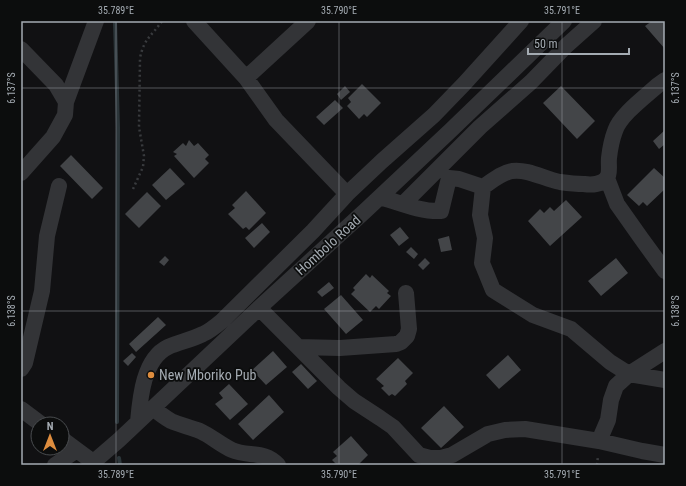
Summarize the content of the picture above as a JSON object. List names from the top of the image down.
{
  "streets": {
    "street": ["Hombolo Road"]
  },
  "places": ["New Mboriko Pub"],
  "scale_bar": "50 m",
  "north": "top",
  "coordinates": [
    "35.789°E",
    "35.790°E",
    "35.791°E",
    "6.137°S",
    "6.138°S"
  ]
}
